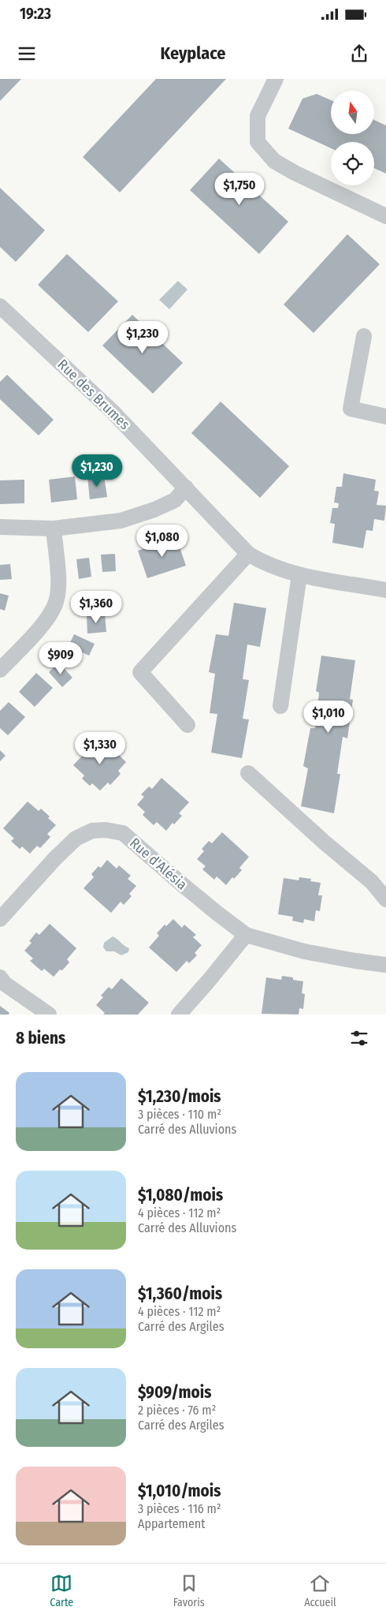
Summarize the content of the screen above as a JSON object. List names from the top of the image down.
{
  "streets": {
    "street": ["Rue des Brumes", "Rue d'Alésia"]
  },
  "north": "top",
  "page": {
    "status": "19:23",
    "header": "Keyplace",
    "price": [
      "$1,750",
      "$1,230",
      "$1,230",
      "$1,080",
      "$1,360",
      "$909",
      "$1,010",
      "$1,330"
    ],
    "heading": "8 biens",
    "list": [
      {
        "name": "$1,230/mois",
        "note": "3 pièces · 110 m² · Carré des Alluvions"
      },
      {
        "name": "$1,080/mois",
        "note": "4 pièces · 112 m² · Carré des Alluvions"
      },
      {
        "name": "$1,360/mois",
        "note": "4 pièces · 112 m² · Carré des Argiles"
      },
      {
        "name": "$909/mois",
        "note": "2 pièces · 76 m² · Carré des Argiles"
      },
      {
        "name": "$1,010/mois",
        "note": "3 pièces · 116 m² · Appartement"
      }
    ],
    "tabs": ["Carte", "Favoris", "Accueil"]
  }
}
